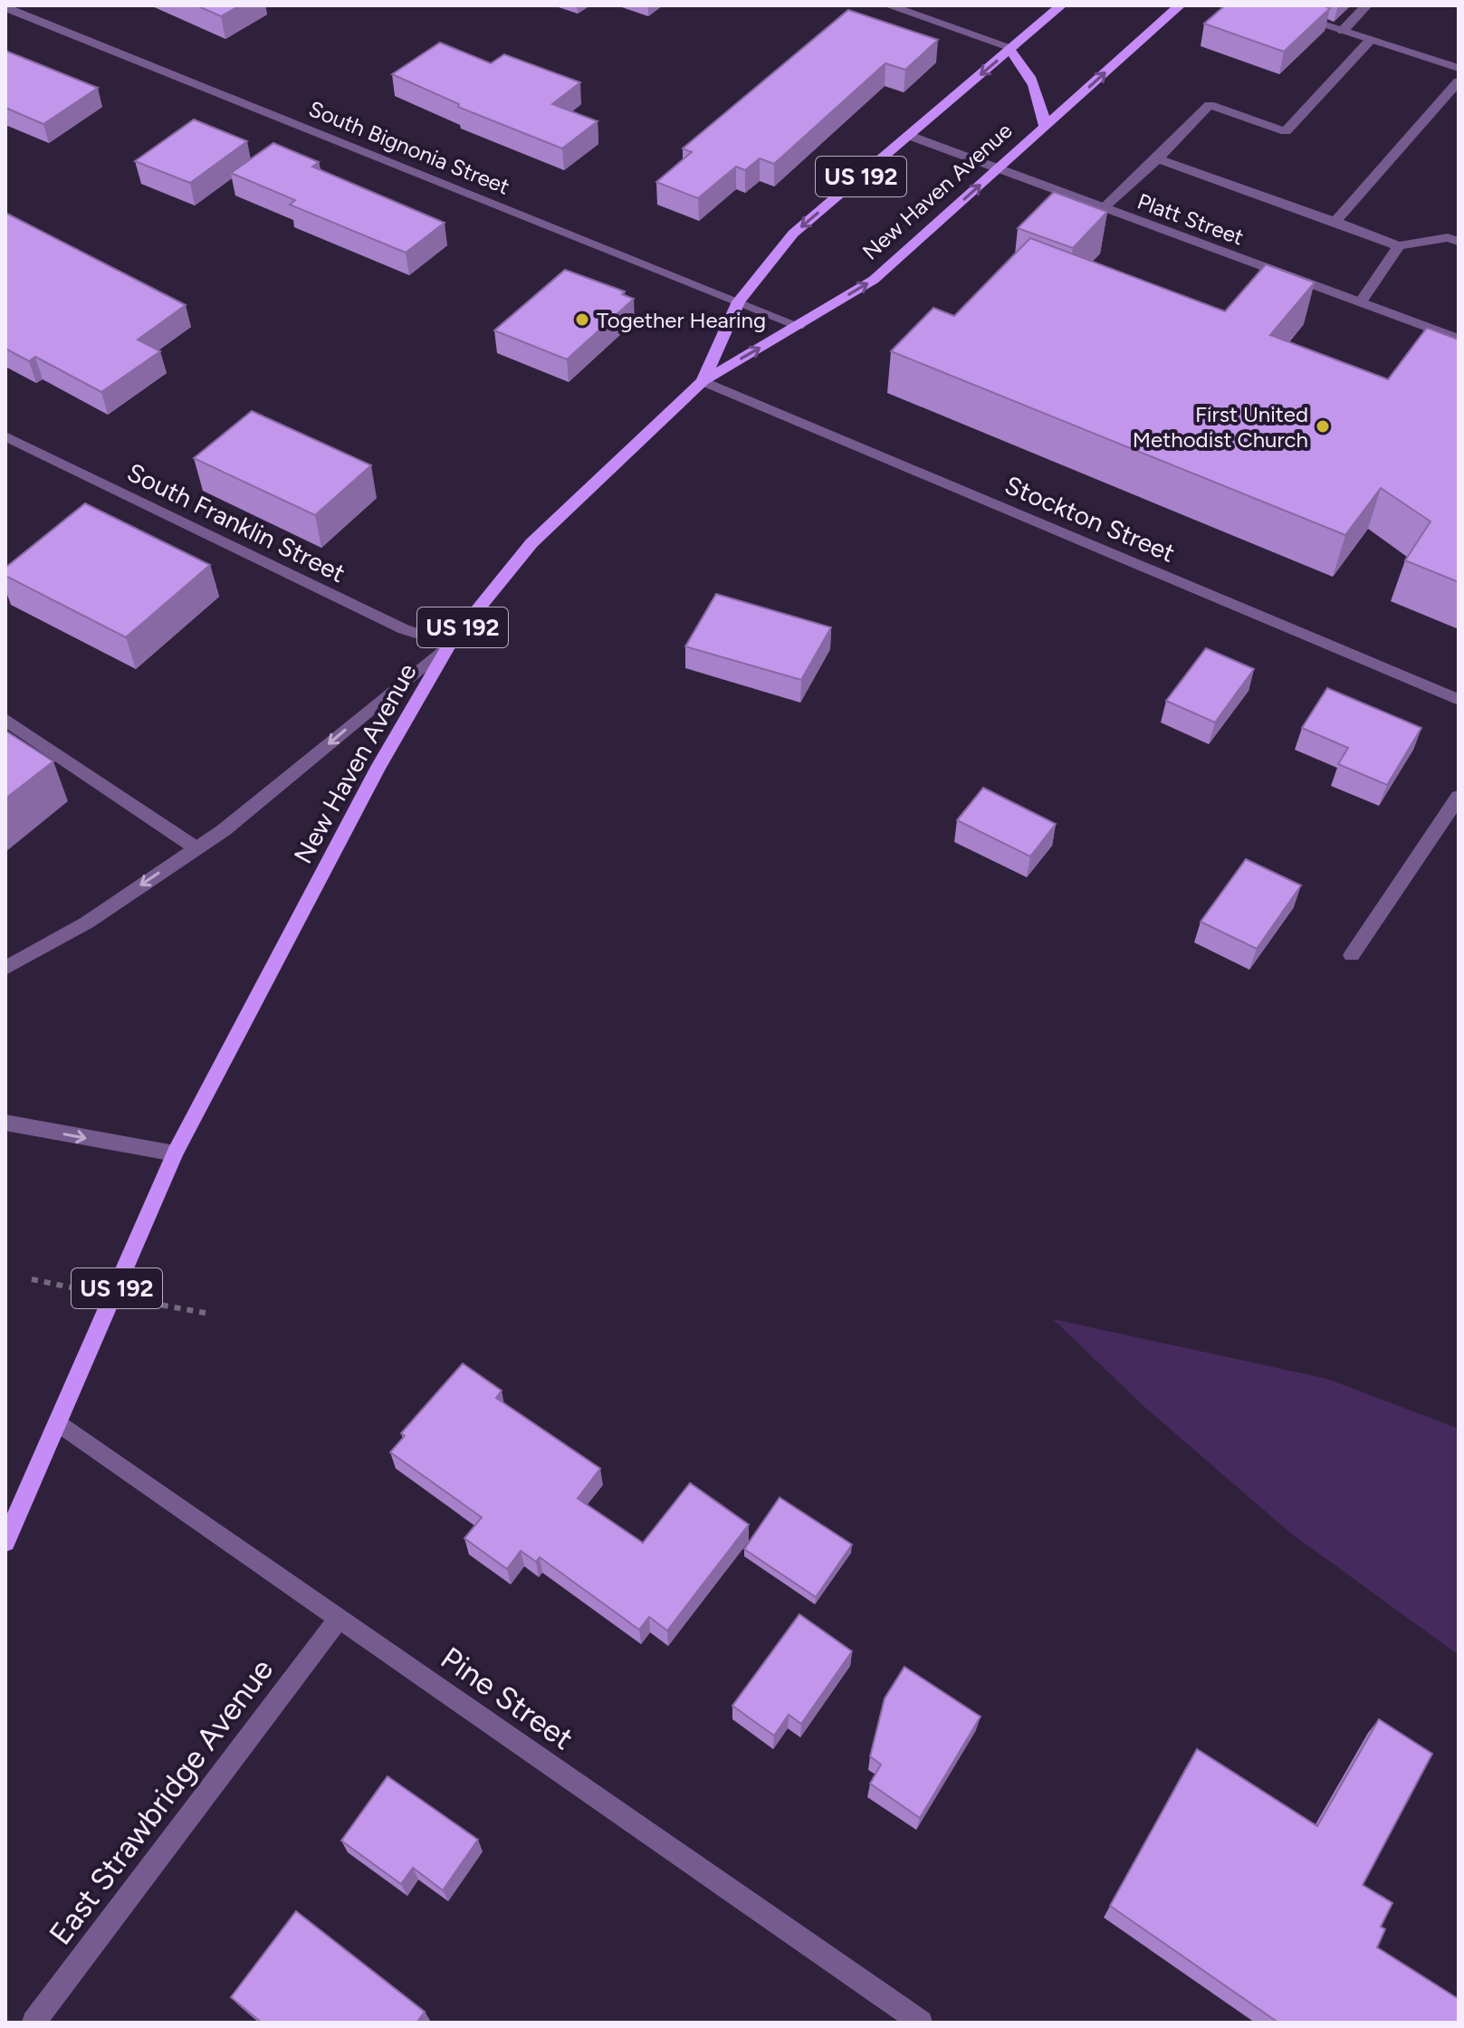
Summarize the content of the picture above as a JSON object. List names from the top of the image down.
{
  "streets": {
    "main road": ["US 192", "New Haven Avenue"],
    "street": [
      "South Bignonia Street",
      "Platt Street",
      "Stockton Street",
      "South Franklin Street",
      "Pine Street",
      "East Strawbridge Avenue"
    ]
  },
  "crossings": [
    ["South Bignonia Street", "New Haven Avenue"],
    ["US 192", "New Haven Avenue"],
    ["US 192", "Pine Street"],
    ["New Haven Avenue", "Platt Street"],
    ["New Haven Avenue", "Stockton Street"],
    ["New Haven Avenue", "South Franklin Street"],
    ["Pine Street", "East Strawbridge Avenue"]
  ],
  "places": ["Together Hearing", "First United Methodist Church"]
}
